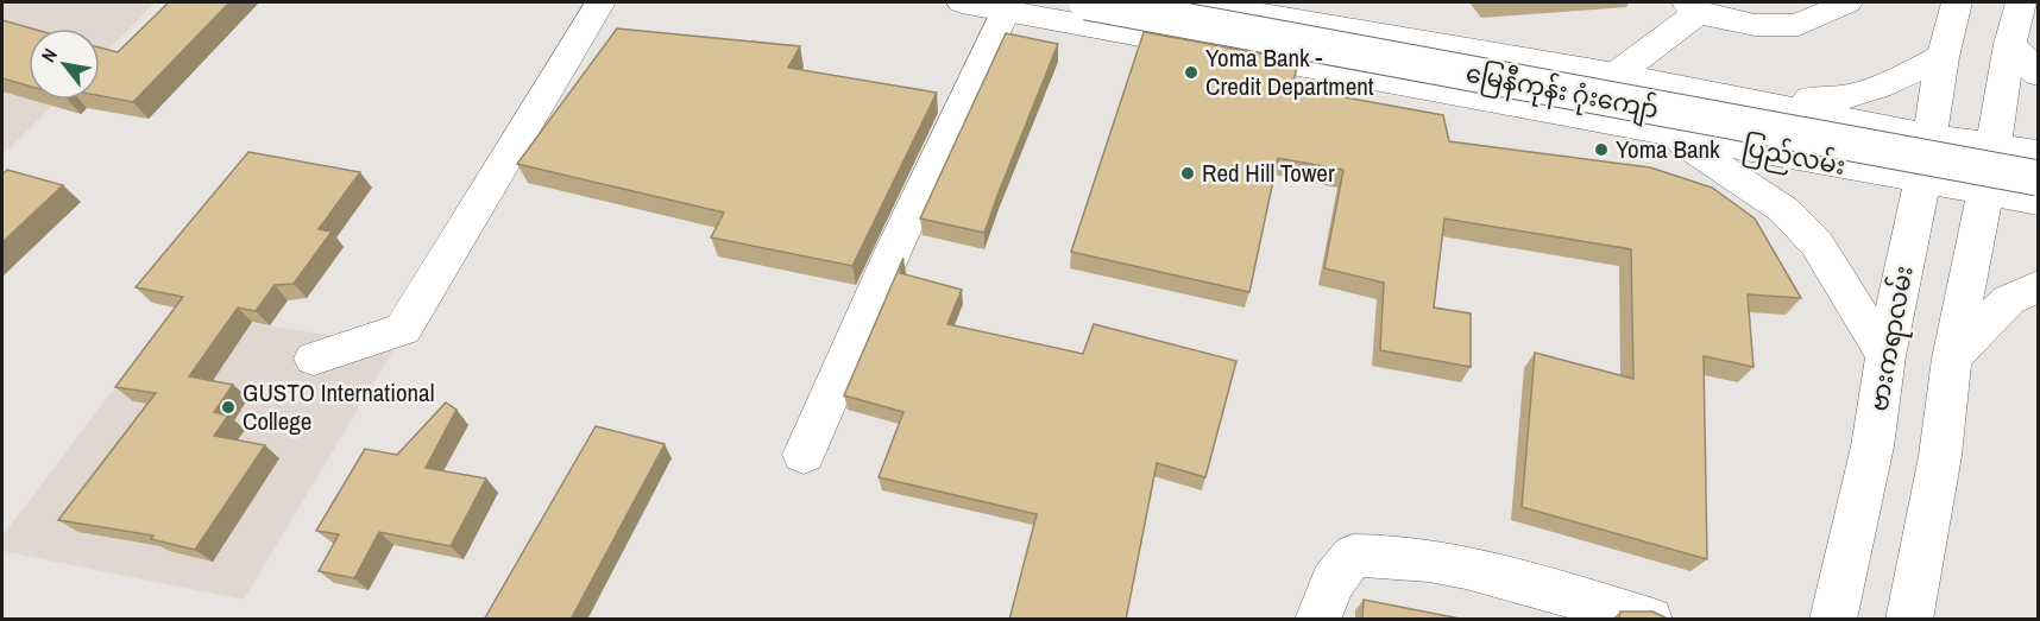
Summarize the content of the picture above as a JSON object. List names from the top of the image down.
{
  "streets": {
    "main road": ["မြေနီကုန်း ဂုံးကျော်", "ပြည်လမ်း", "ဗားကရာလမ်း"]
  },
  "crossings": [
    ["ပြည်လမ်း", "ဗားကရာလမ်း"]
  ],
  "places": [
    "Yoma Bank - Credit Department",
    "Yoma Bank",
    "Red Hill Tower",
    "GUSTO International College"
  ],
  "north": "top left"
}
